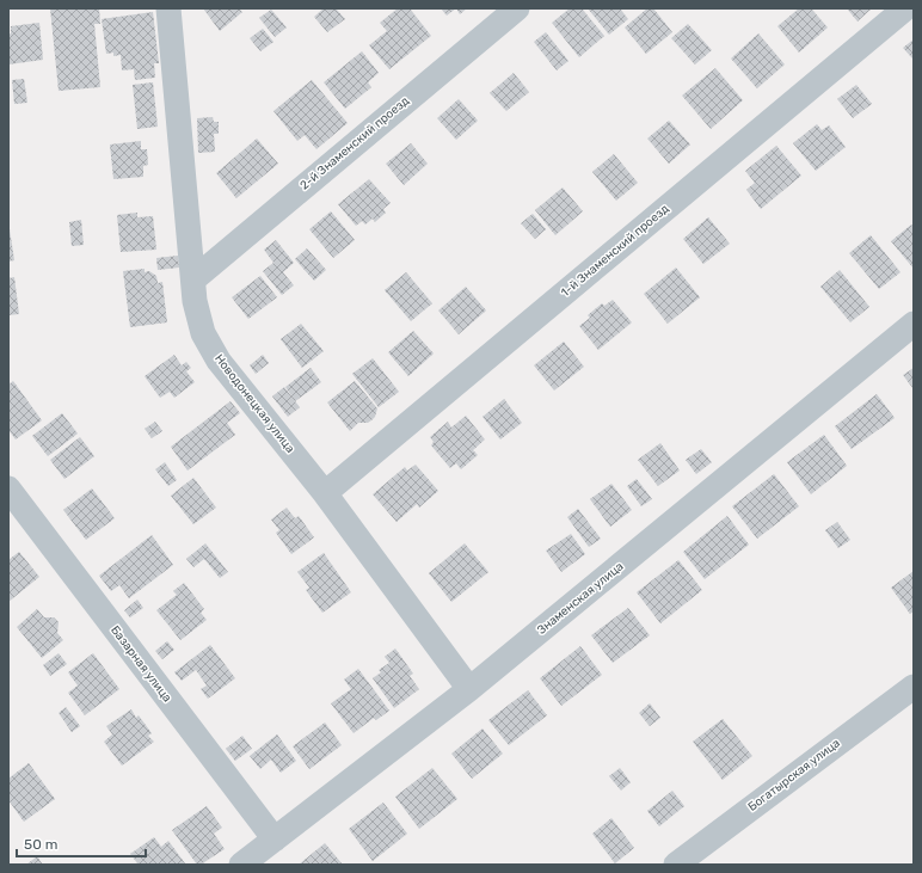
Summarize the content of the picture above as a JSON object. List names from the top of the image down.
{
  "streets": {
    "street": [
      "2-й Знаменский проезд",
      "1-й Знаменский проезд",
      "Новодонецкая улица",
      "Знаменская улица",
      "Базарная улица",
      "Богатырская улица"
    ]
  },
  "crossings": [
    ["2-й Знаменский проезд", "Новодонецкая улица"],
    ["1-й Знаменский проезд", "Новодонецкая улица"],
    ["Новодонецкая улица", "Знаменская улица"],
    ["Знаменская улица", "Базарная улица"]
  ],
  "scale_bar": "50 m"
}
